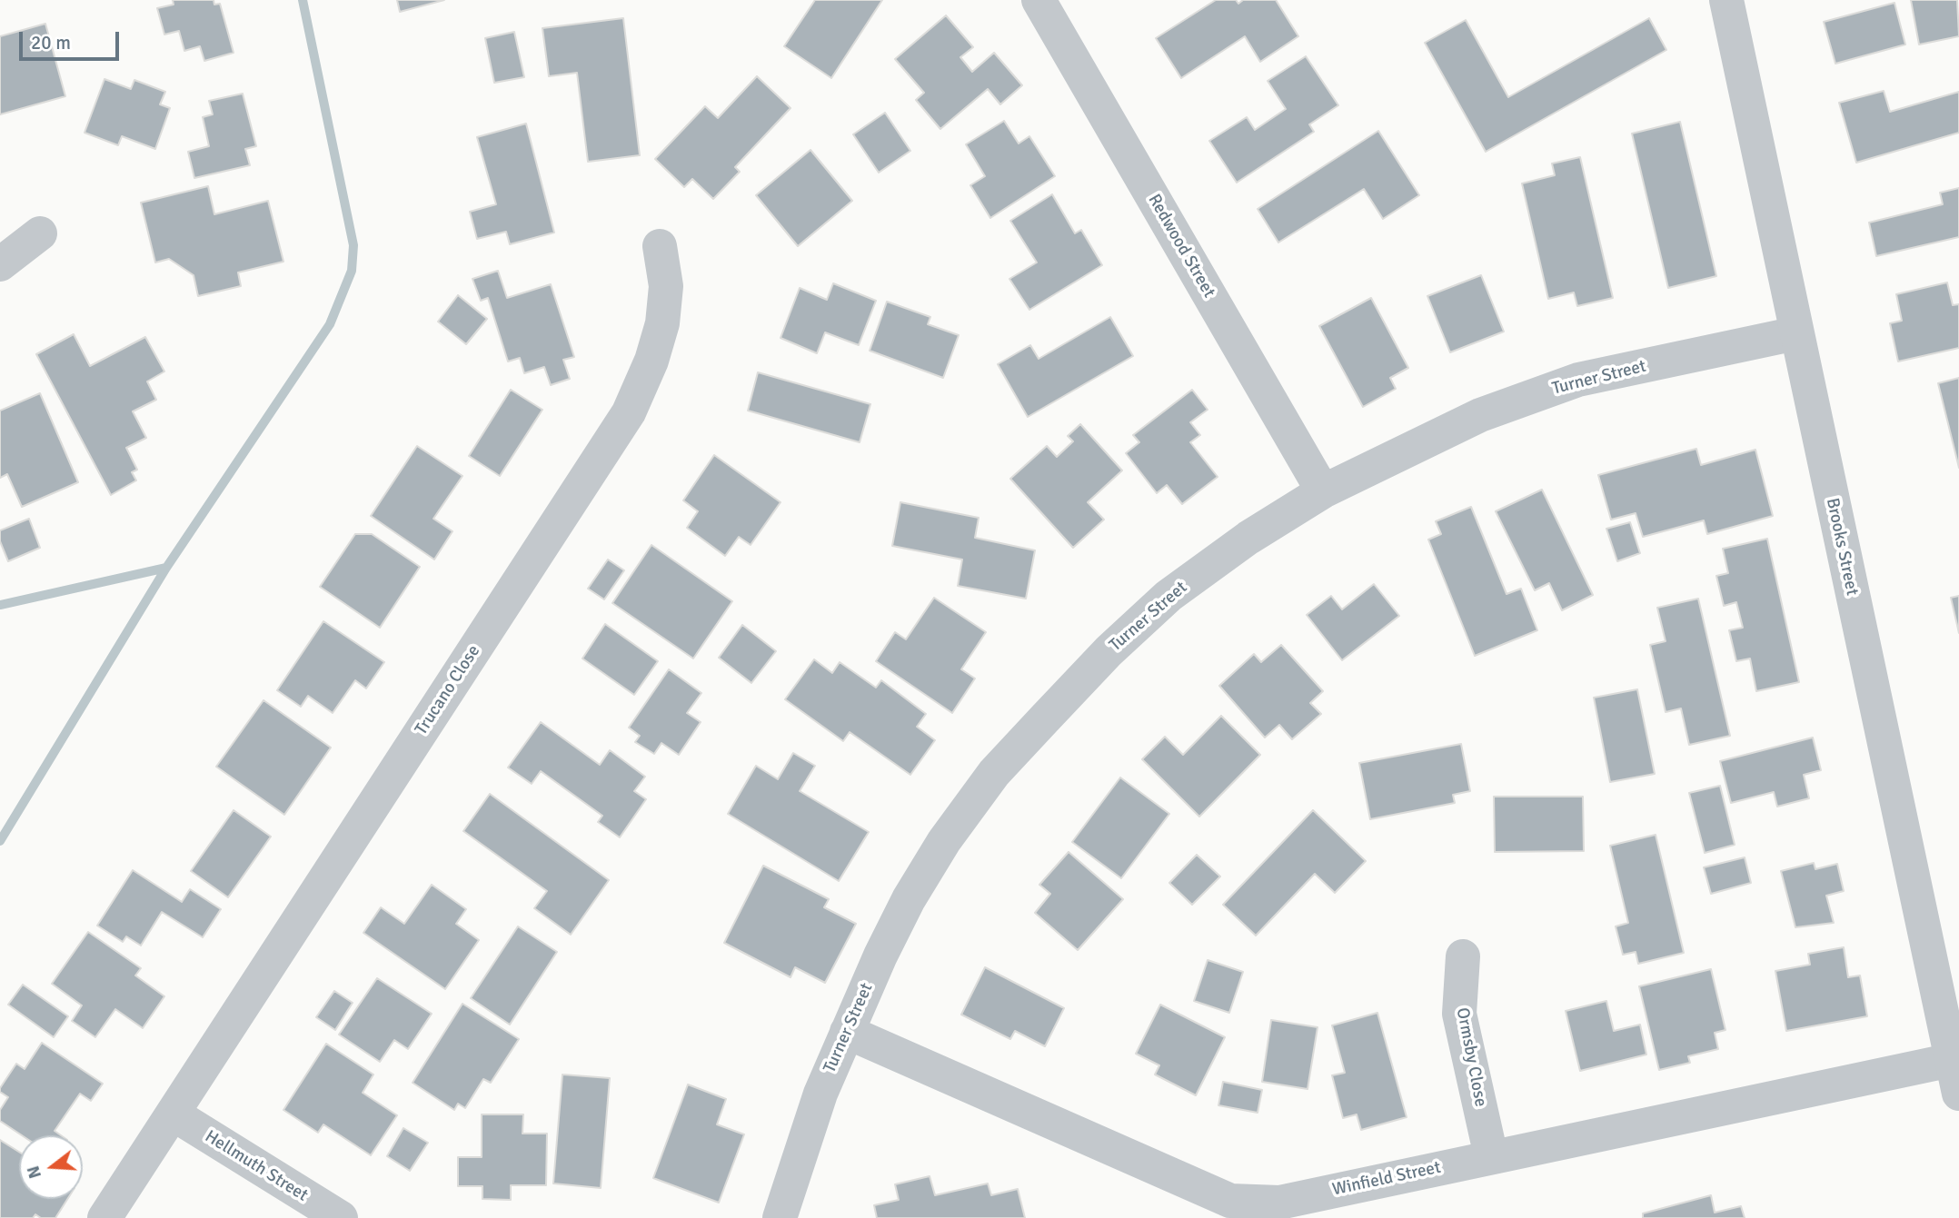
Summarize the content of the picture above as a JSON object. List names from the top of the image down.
{
  "streets": {
    "street": [
      "Redwood Street",
      "Turner Street",
      "Brooks Street",
      "Trucano Close",
      "Ormsby Close",
      "Hellmuth Street",
      "Winfield Street"
    ]
  },
  "crossings": [
    ["Redwood Street", "Turner Street"],
    ["Turner Street", "Brooks Street"],
    ["Turner Street", "Winfield Street"],
    ["Brooks Street", "Winfield Street"],
    ["Trucano Close", "Hellmuth Street"],
    ["Ormsby Close", "Winfield Street"]
  ],
  "scale_bar": "20 m",
  "north": "left"
}
